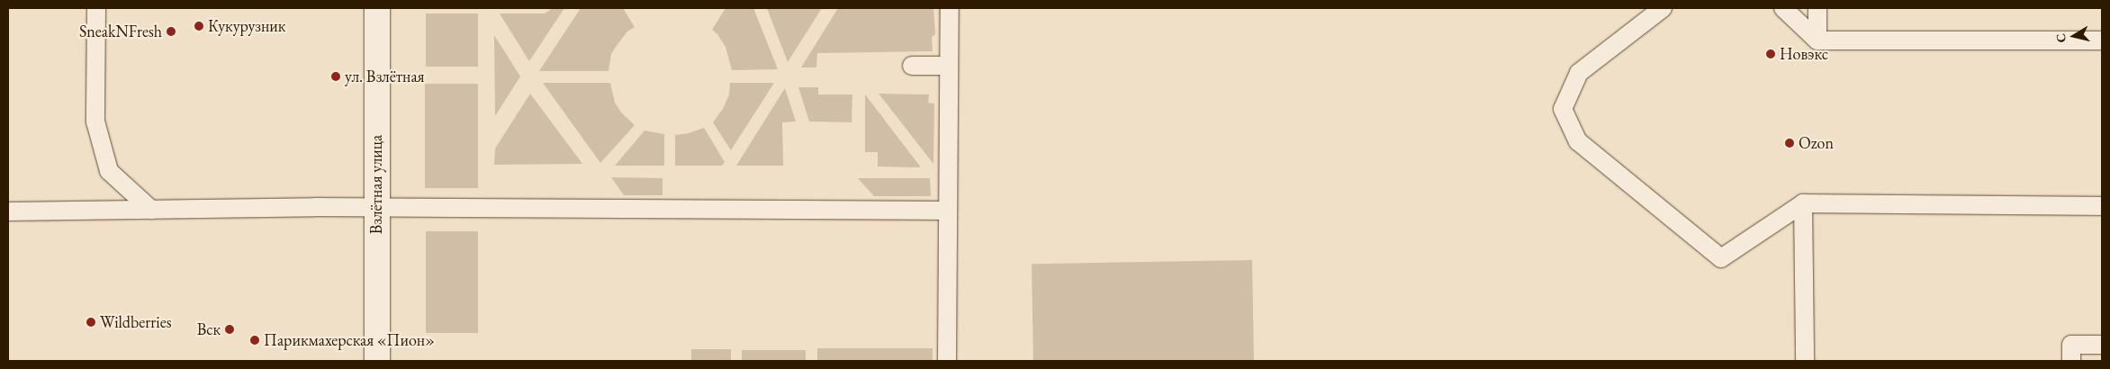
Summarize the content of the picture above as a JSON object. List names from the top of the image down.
{
  "streets": {
    "street": ["Взлётная улица"]
  },
  "places": [
    "Кукурузник",
    "SneakNFresh",
    "Новэкс",
    "ул. Взлётная",
    "Ozon",
    "Wildberries",
    "Вск",
    "Парикмахерская «Пион»"
  ],
  "north": "left"
}
